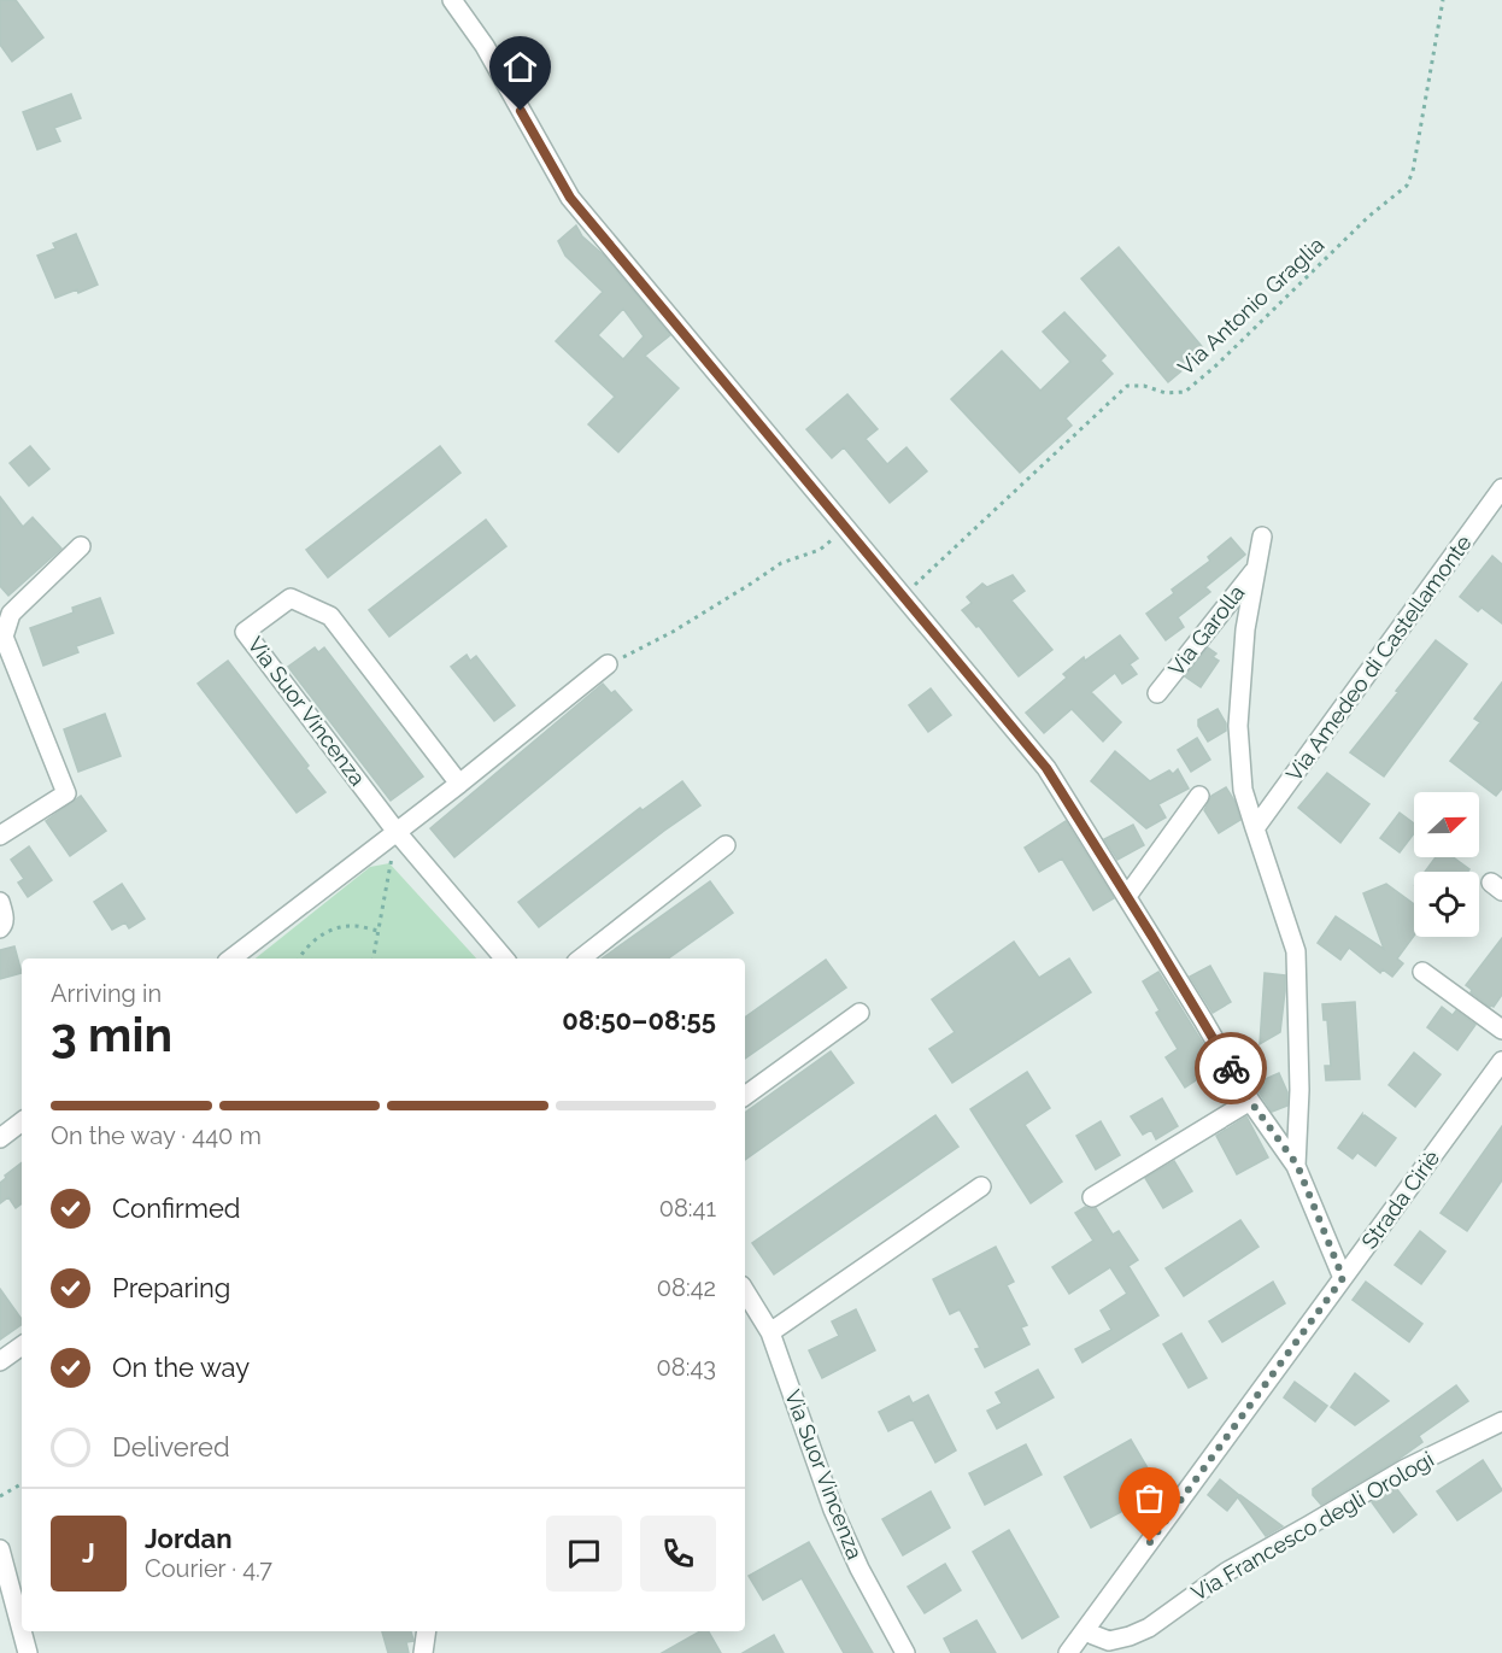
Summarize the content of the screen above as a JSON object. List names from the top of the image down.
{
  "streets": {
    "street": [
      "Via Garolla",
      "Via Amedeo di Castellamonte",
      "Via Suor Vincenza",
      "Strada Ciriè",
      "Via Francesco degli Orologi"
    ],
    "path": ["Via Antonio Graglia"]
  },
  "crossings": [
    ["Strada Ciriè", "Via Francesco degli Orologi"]
  ],
  "north": "right",
  "page": {
    "heading": ["3 min", "Arriving in", "08:50–08:55"],
    "panel": ["Jordan", "Courier · 4.7"],
    "bar": "On the way · 440 m",
    "list": [
      ["Confirmed", "08:41"],
      ["Preparing", "08:42"],
      ["On the way", "08:43"],
      "Delivered"
    ],
    "round": "J"
  }
}
